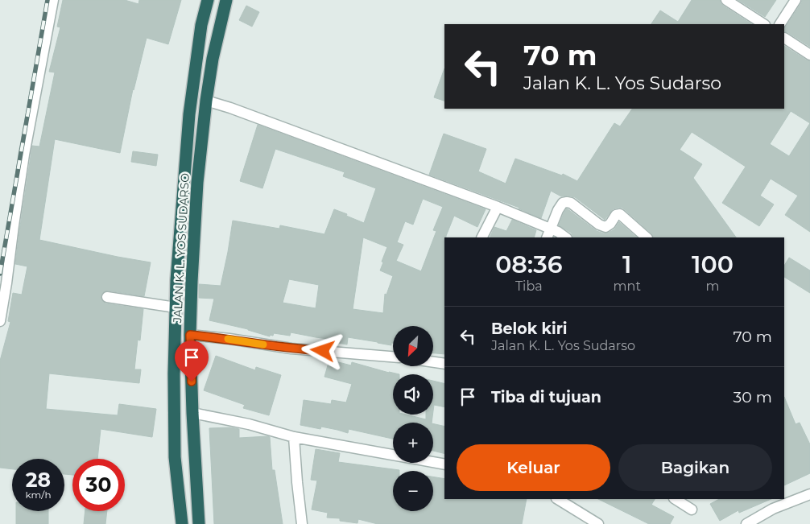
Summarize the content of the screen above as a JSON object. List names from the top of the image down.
{
  "streets": {
    "highway": ["JALAN K. L. YOS SUDARSO"]
  },
  "north": "bottom left",
  "page": {
    "turn": ["70 m", "Jalan K. L. Yos Sudarso"],
    "eta": [
      "08:36",
      "Tiba",
      "1",
      "mnt",
      "100",
      "m"
    ],
    "list": [
      {
        "name": "Belok kiri",
        "note": "Jalan K. L. Yos Sudarso",
        "value": "70 m"
      },
      {
        "name": "Tiba di tujuan",
        "value": "30 m"
      }
    ],
    "map_buttons": ["+", "−"],
    "buttons": ["Keluar", "Bagikan"],
    "speed": "28 km/h",
    "limit": "30"
  }
}
